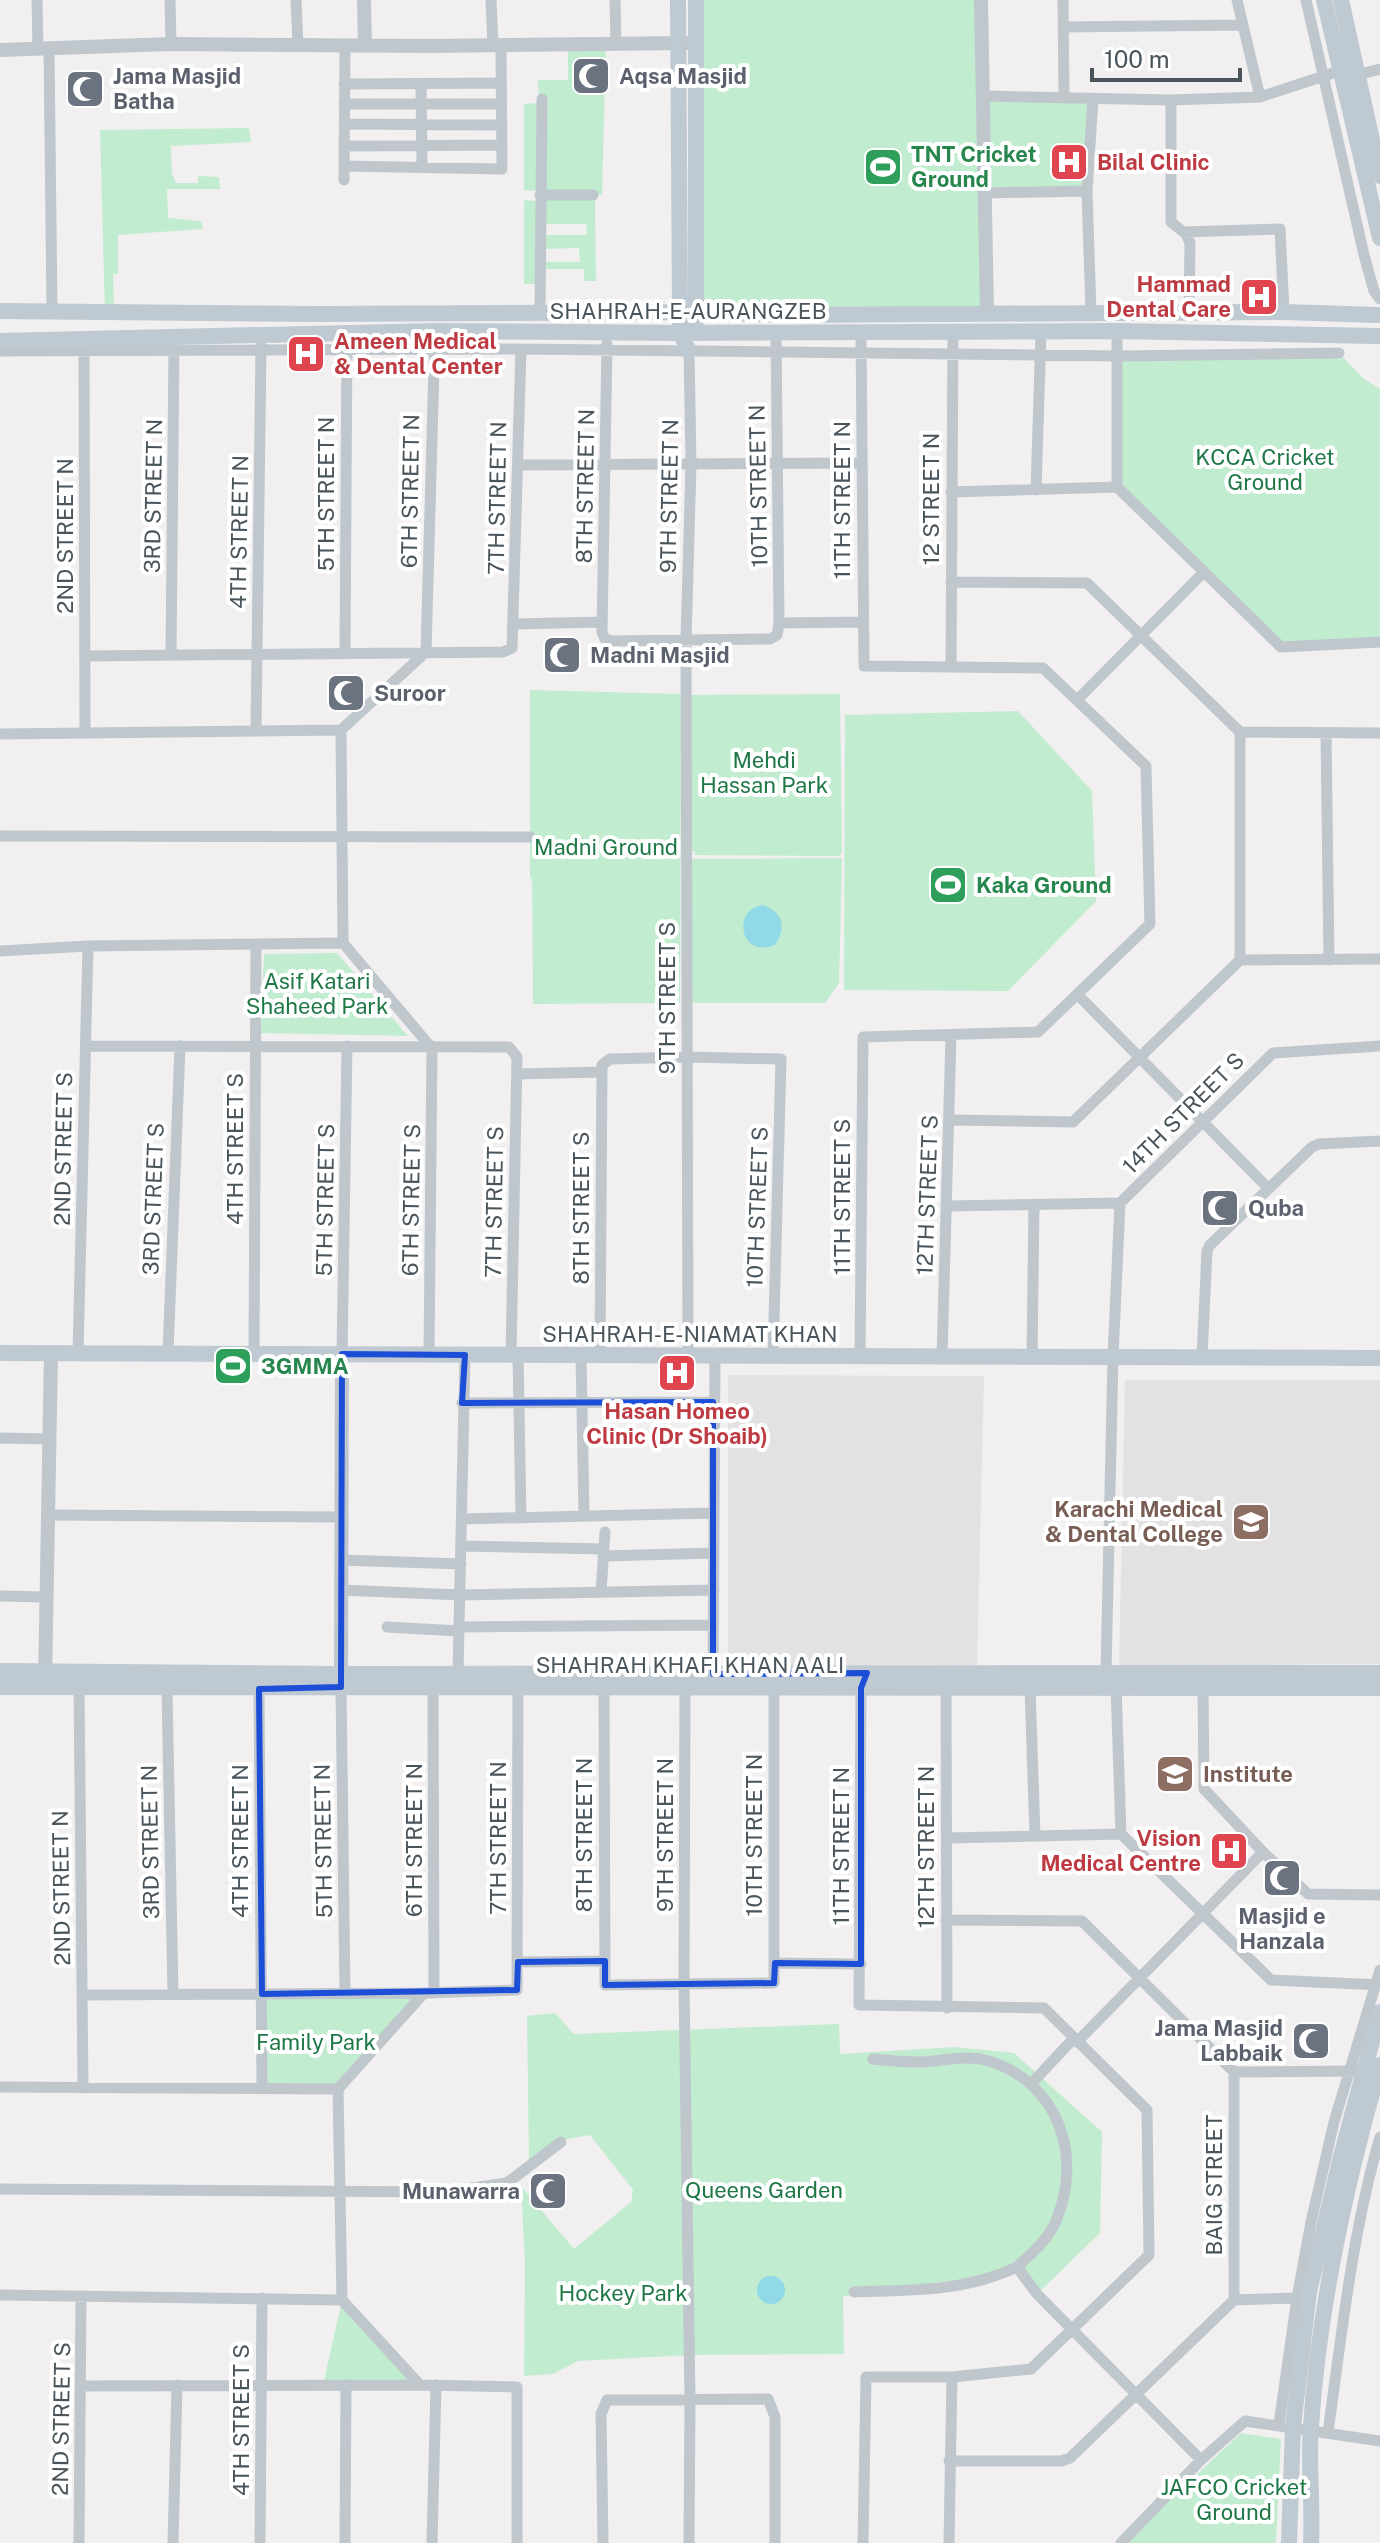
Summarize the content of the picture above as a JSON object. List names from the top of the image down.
{
  "streets": {
    "main road": ["SHAHRAH-E-AURANGZEB", "SHAHRAH-E-NIAMAT KHAN", "SHAHRAH KHAFI KHAN AALI"],
    "street": [
      "8TH STREET N",
      "10TH STREET N",
      "6TH STREET N",
      "5TH STREET N",
      "3RD STREET N",
      "9TH STREET N",
      "7TH STREET N",
      "12 STREET N",
      "11TH STREET N",
      "4TH STREET N",
      "2ND STREET N",
      "9TH STREET S",
      "14TH STREET S",
      "2ND STREET S",
      "4TH STREET S",
      "12TH STREET S",
      "11TH STREET S",
      "3RD STREET S",
      "5TH STREET S",
      "6TH STREET S",
      "7TH STREET S",
      "10TH STREET S",
      "8TH STREET S",
      "12TH STREET N",
      "BAIG STREET"
    ]
  },
  "crossings": [
    ["SHAHRAH-E-AURANGZEB", "8TH STREET N"],
    ["SHAHRAH-E-AURANGZEB", "10TH STREET N"],
    ["SHAHRAH-E-AURANGZEB", "6TH STREET N"],
    ["SHAHRAH-E-AURANGZEB", "5TH STREET N"],
    ["SHAHRAH-E-AURANGZEB", "3RD STREET N"],
    ["SHAHRAH-E-AURANGZEB", "12 STREET N"],
    ["SHAHRAH-E-AURANGZEB", "11TH STREET N"],
    ["SHAHRAH-E-AURANGZEB", "4TH STREET N"],
    ["SHAHRAH-E-AURANGZEB", "2ND STREET N"],
    ["8TH STREET N", "10TH STREET N"],
    ["8TH STREET N", "9TH STREET N"],
    ["8TH STREET N", "9TH STREET S"],
    ["8TH STREET N", "SHAHRAH KHAFI KHAN AALI"],
    ["10TH STREET N", "9TH STREET N"],
    ["10TH STREET N", "9TH STREET S"],
    ["10TH STREET N", "SHAHRAH KHAFI KHAN AALI"],
    ["6TH STREET N", "7TH STREET N"],
    ["6TH STREET N", "SHAHRAH KHAFI KHAN AALI"],
    ["5TH STREET N", "SHAHRAH KHAFI KHAN AALI"],
    ["3RD STREET N", "SHAHRAH KHAFI KHAN AALI"],
    ["9TH STREET N", "9TH STREET S"],
    ["9TH STREET N", "SHAHRAH KHAFI KHAN AALI"],
    ["7TH STREET N", "SHAHRAH KHAFI KHAN AALI"],
    ["12 STREET N", "11TH STREET N"],
    ["11TH STREET N", "SHAHRAH KHAFI KHAN AALI"],
    ["11TH STREET N", "12TH STREET N"],
    ["4TH STREET N", "SHAHRAH KHAFI KHAN AALI"],
    ["2ND STREET N", "SHAHRAH KHAFI KHAN AALI"],
    ["9TH STREET S", "10TH STREET S"],
    ["9TH STREET S", "SHAHRAH-E-NIAMAT KHAN"],
    ["14TH STREET S", "SHAHRAH-E-NIAMAT KHAN"],
    ["14TH STREET S", "SHAHRAH KHAFI KHAN AALI"],
    ["2ND STREET S", "SHAHRAH-E-NIAMAT KHAN"],
    ["4TH STREET S", "SHAHRAH-E-NIAMAT KHAN"],
    ["12TH STREET S", "11TH STREET S"],
    ["12TH STREET S", "SHAHRAH-E-NIAMAT KHAN"],
    ["11TH STREET S", "SHAHRAH-E-NIAMAT KHAN"],
    ["3RD STREET S", "SHAHRAH-E-NIAMAT KHAN"],
    ["5TH STREET S", "SHAHRAH-E-NIAMAT KHAN"],
    ["6TH STREET S", "7TH STREET S"],
    ["6TH STREET S", "SHAHRAH-E-NIAMAT KHAN"],
    ["7TH STREET S", "SHAHRAH-E-NIAMAT KHAN"],
    ["10TH STREET S", "SHAHRAH-E-NIAMAT KHAN"],
    ["8TH STREET S", "SHAHRAH-E-NIAMAT KHAN"],
    ["SHAHRAH KHAFI KHAN AALI", "12TH STREET N"]
  ],
  "parks": [
    "KCCA Cricket Ground",
    "Mehdi Hassan Park",
    "Madni Ground",
    "Asif Katari Shaheed Park",
    "Family Park",
    "Queens Garden",
    "Hockey Park",
    "JAFCO Cricket Ground"
  ],
  "places": {
    "mosque": [
      "Aqsa Masjid",
      "Jama Masjid Batha",
      "Madni Masjid",
      "Suroor",
      "Quba",
      "Masjid e Hanzala",
      "Jama Masjid Labbaik",
      "Munawarra"
    ],
    "hospital": [
      "Bilal Clinic",
      "Hammad Dental Care",
      "Ameen Medical & Dental Center",
      "Hasan Homeo Clinic (Dr Shoaib)",
      "Vision Medical Centre"
    ],
    "sports": ["TNT Cricket Ground", "Kaka Ground", "3GMMA"],
    "school or university": ["Karachi Medical & Dental College", "Institute"]
  },
  "scale_bar": "100 m"
}
